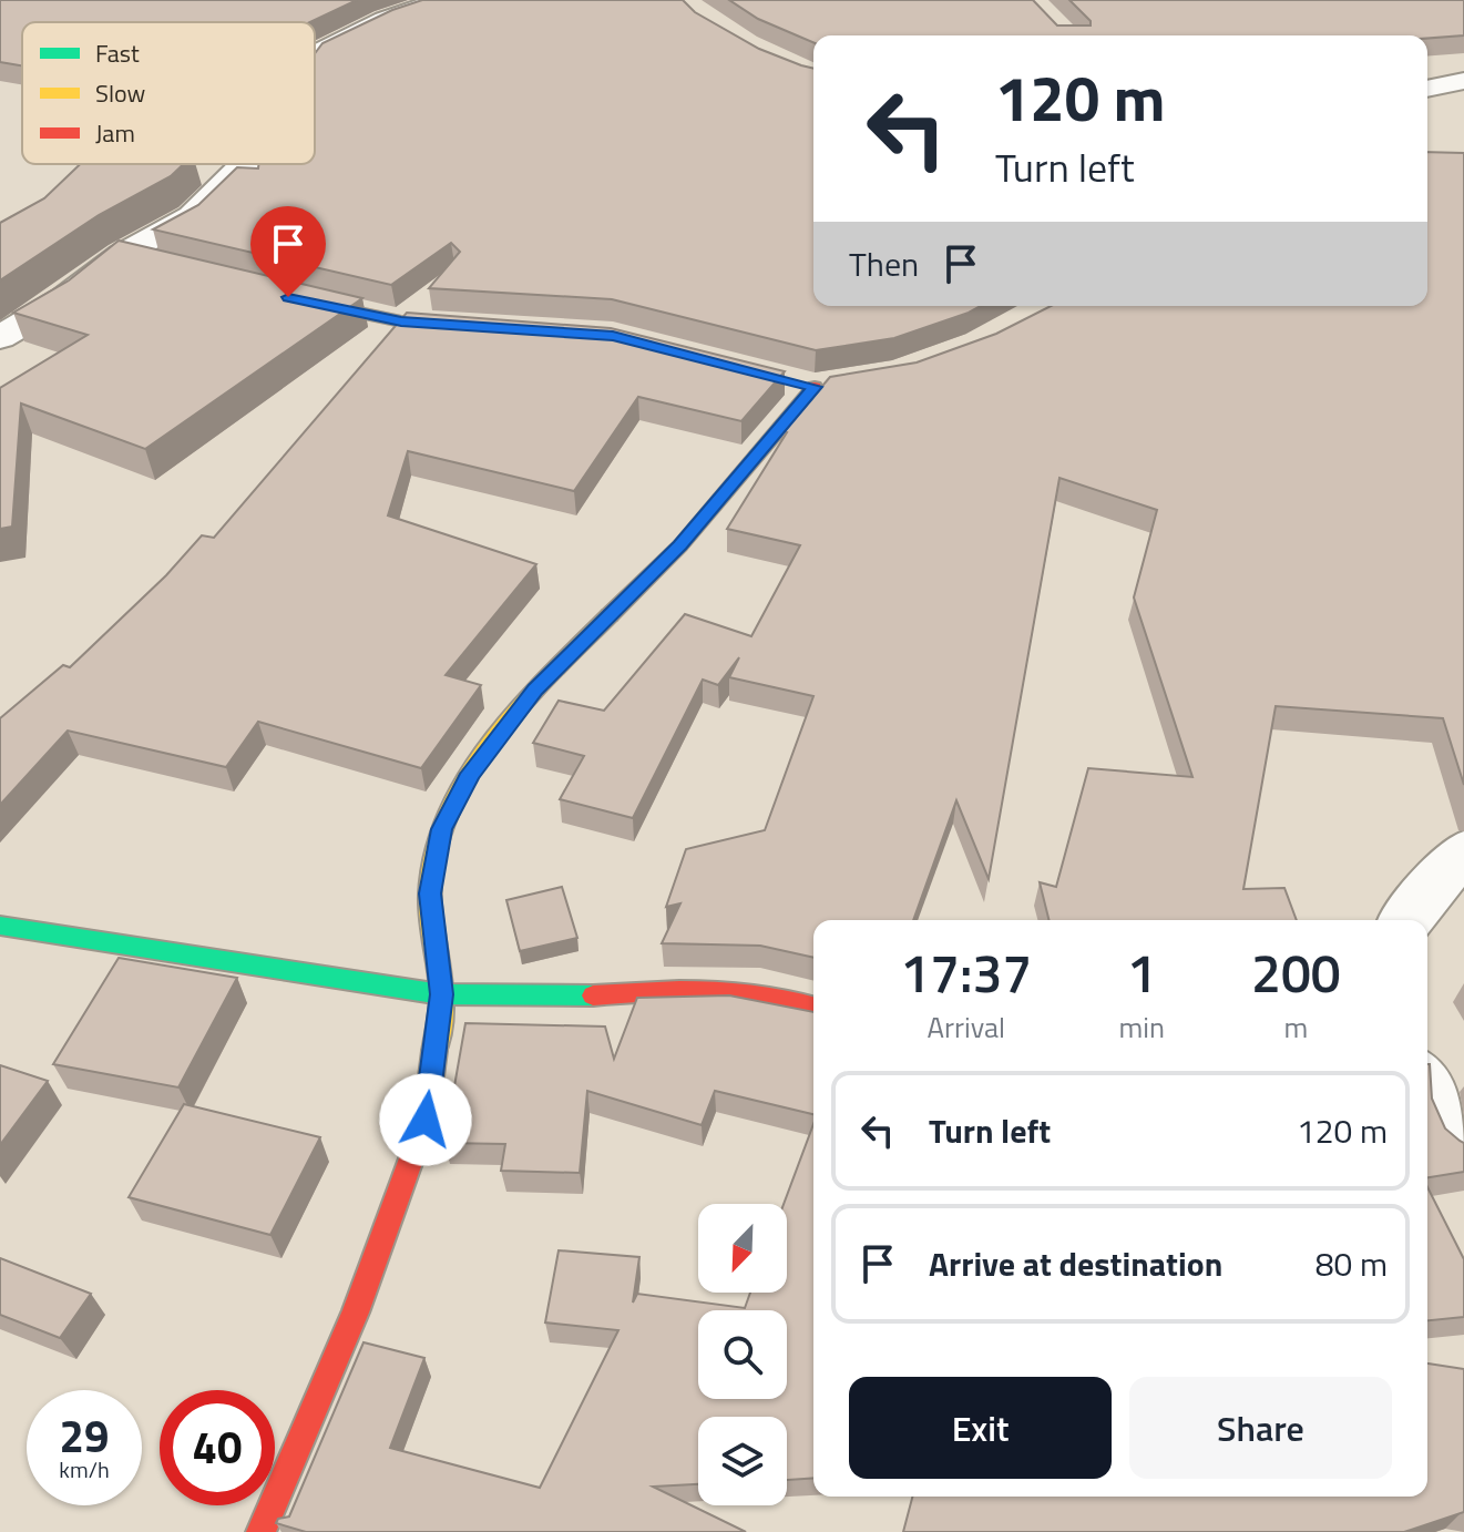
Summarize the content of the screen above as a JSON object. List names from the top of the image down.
{
  "legend": ["Fast", "Slow", "Jam"],
  "north": "bottom left",
  "page": {
    "turn": ["120 m", "Turn left"],
    "then": "Then",
    "eta": [
      "17:37",
      "Arrival",
      "1",
      "min",
      "200",
      "m"
    ],
    "list": [
      {
        "name": "Turn left",
        "value": "120 m"
      },
      {
        "name": "Arrive at destination",
        "value": "80 m"
      }
    ],
    "buttons": ["Exit", "Share"],
    "speed": "29 km/h",
    "limit": "40"
  }
}
